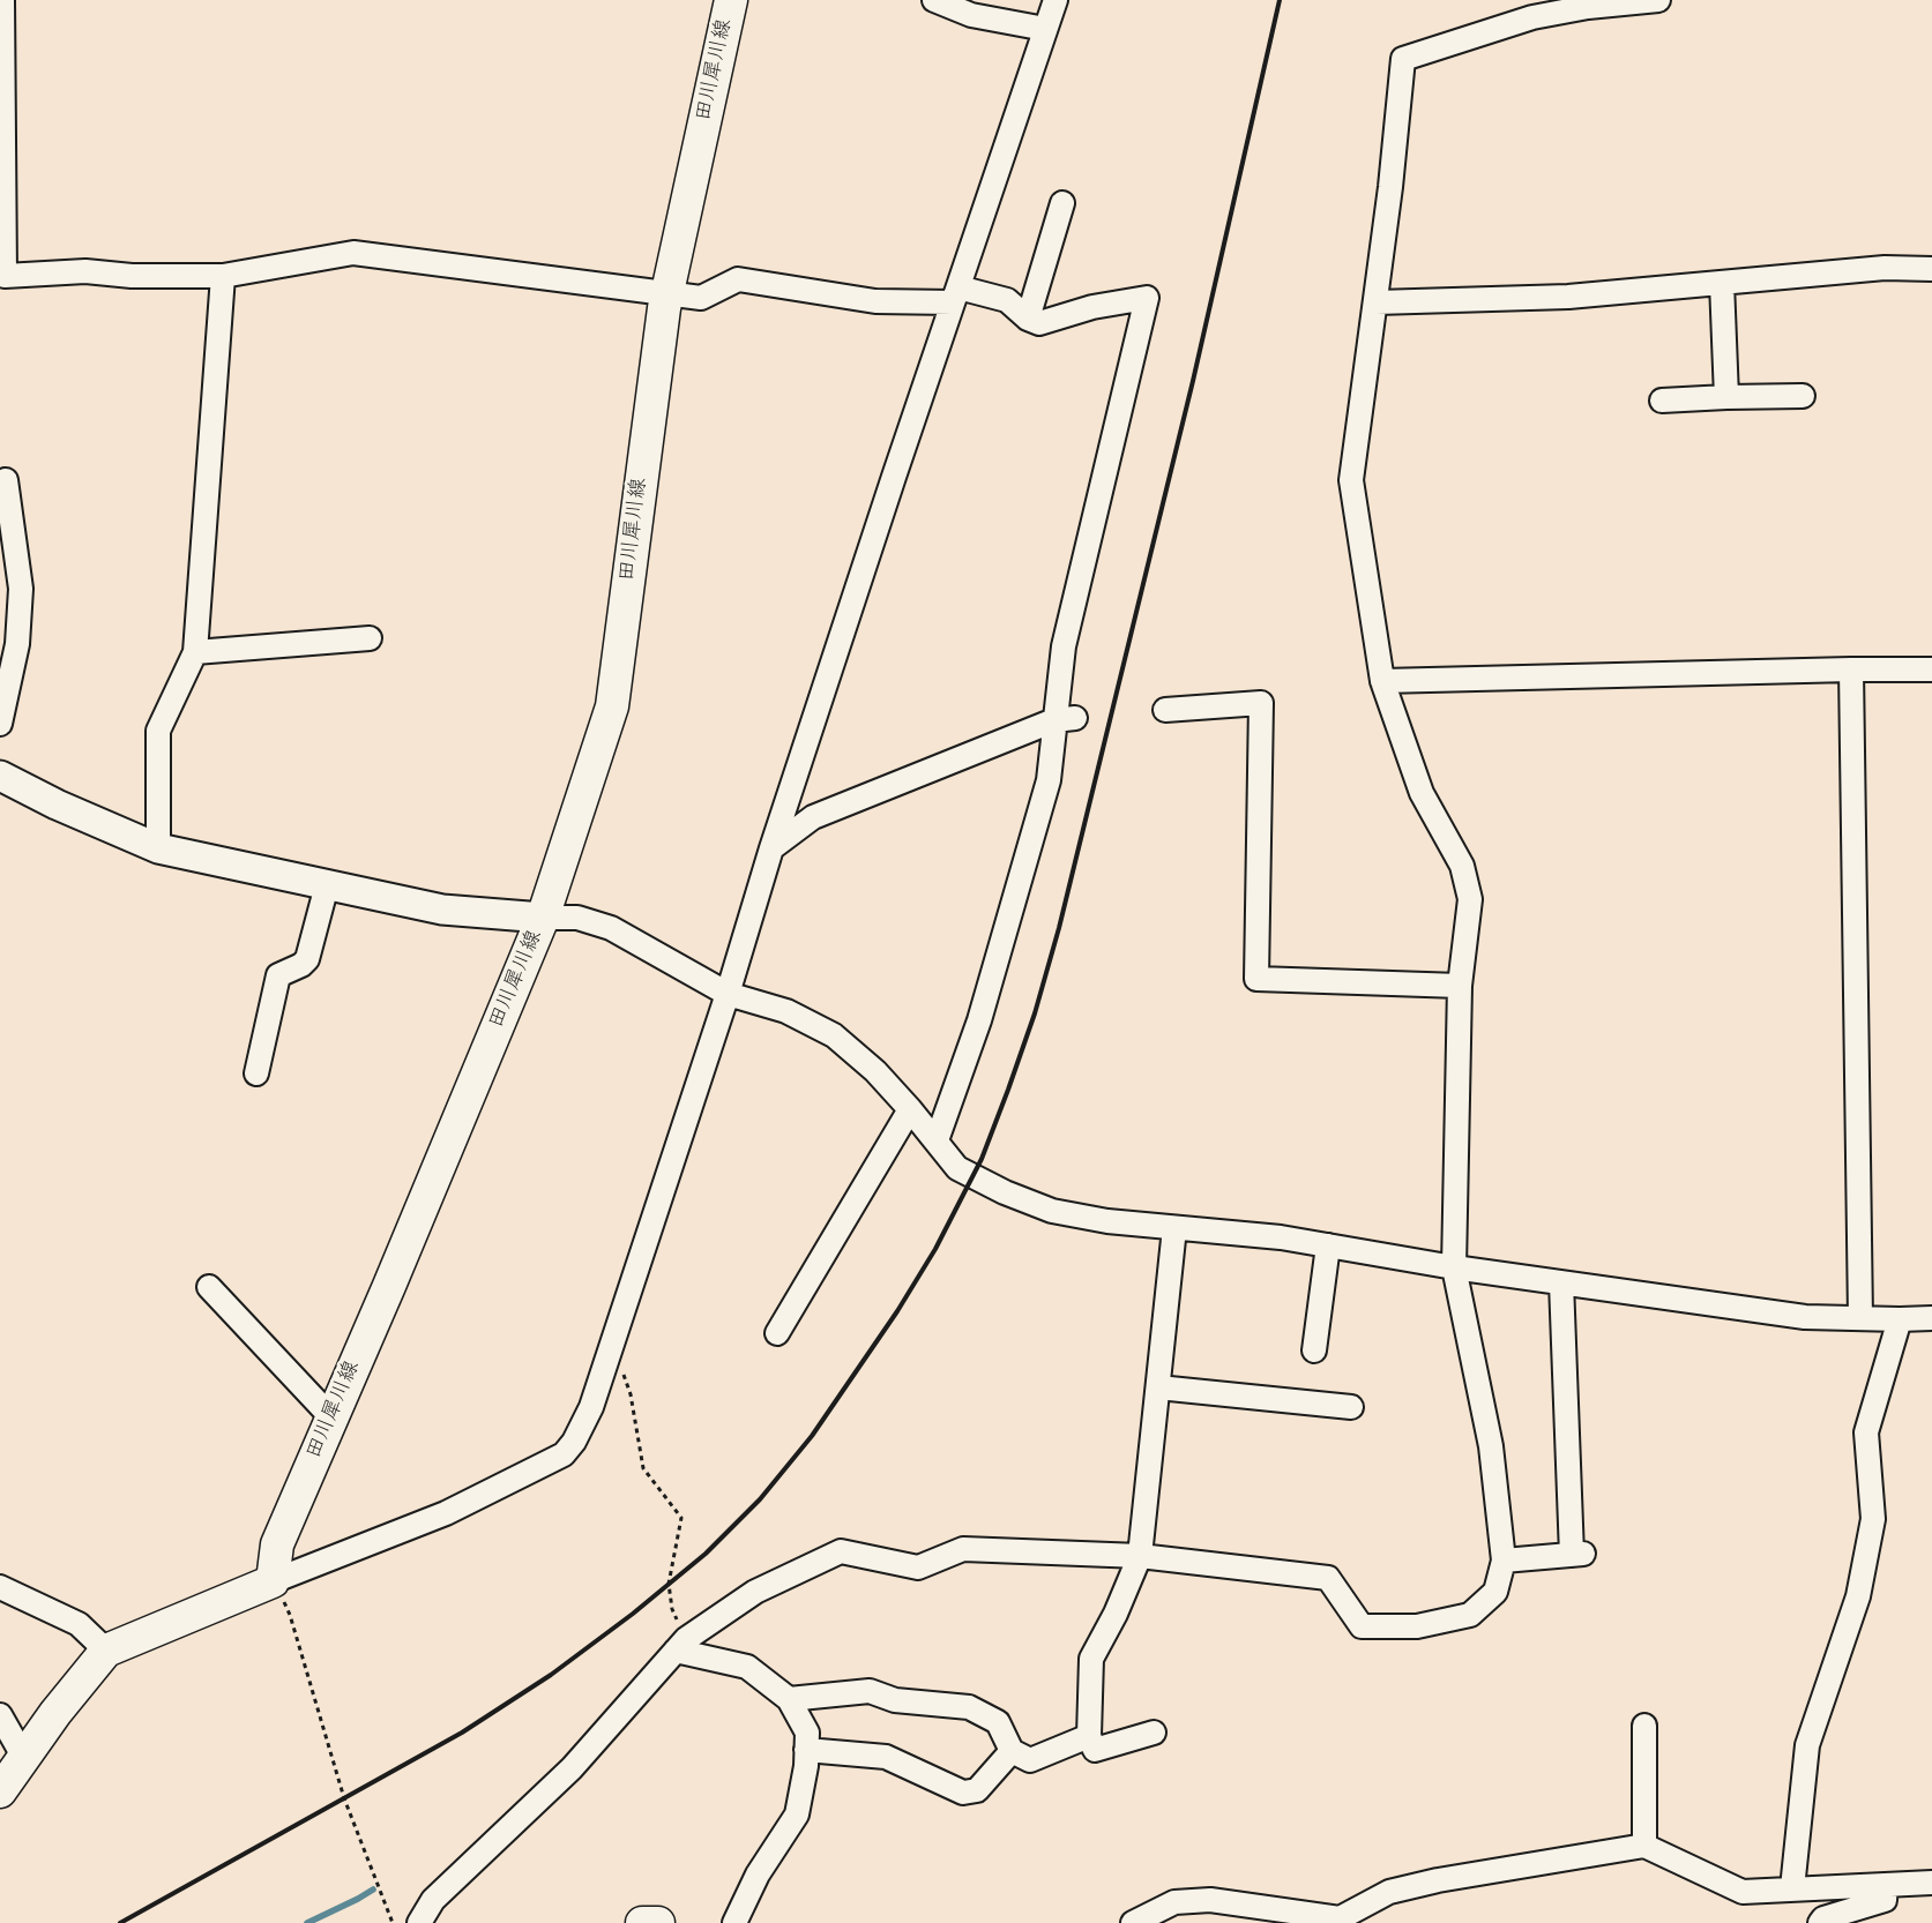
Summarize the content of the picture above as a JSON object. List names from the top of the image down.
{
  "streets": {
    "main road": ["田川犀川線"]
  }
}
